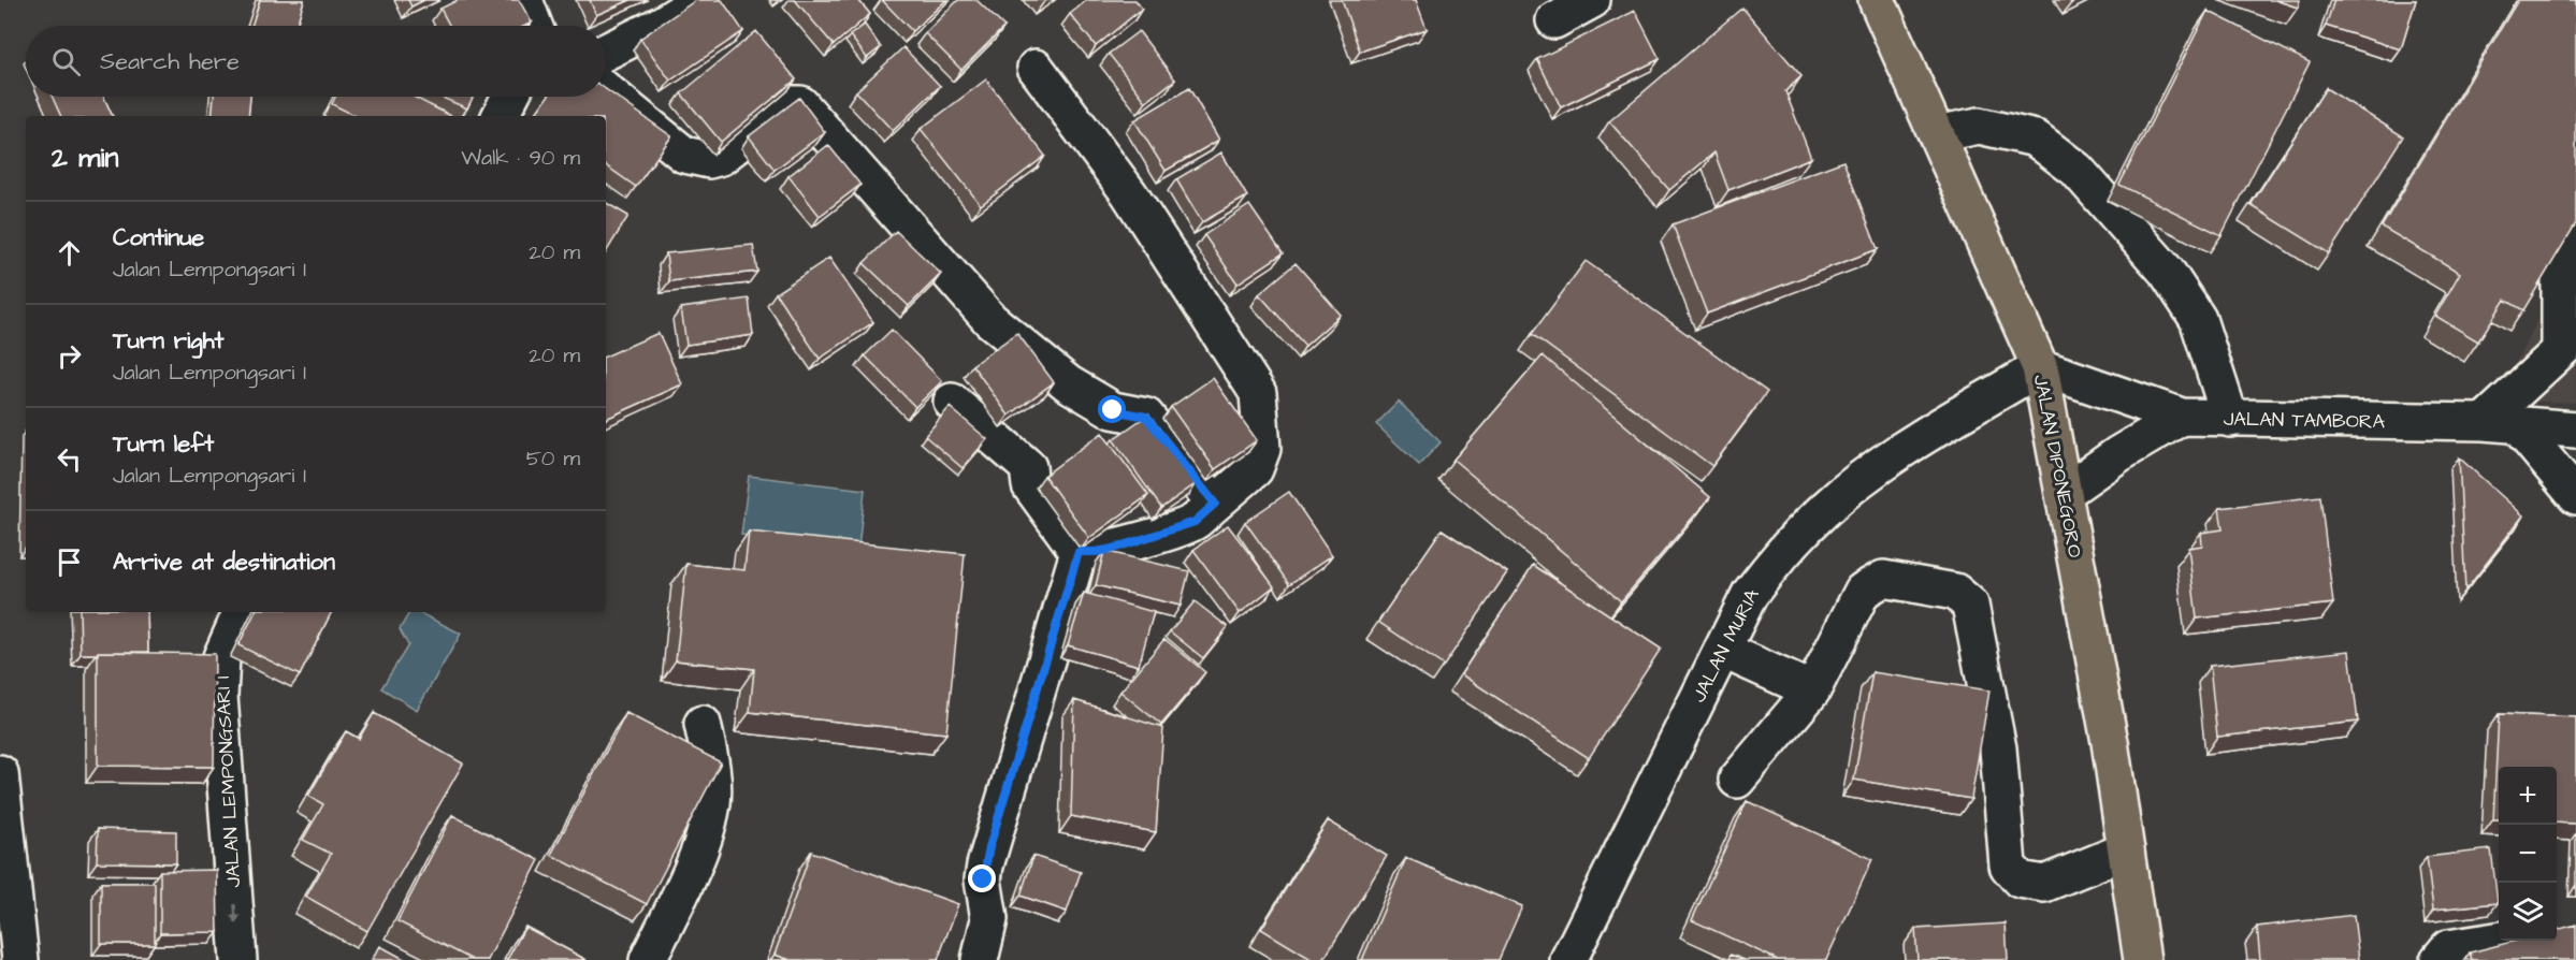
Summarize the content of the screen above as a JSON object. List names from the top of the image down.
{
  "streets": {
    "main road": ["JALAN DIPONEGORO"],
    "street": ["JALAN TAMBORA", "JALAN MURIA", "JALAN LEMPONGSARI I"]
  },
  "crossings": [
    ["JALAN TAMBORA", "JALAN DIPONEGORO"],
    ["JALAN TAMBORA", "JALAN MURIA"],
    ["JALAN DIPONEGORO", "JALAN MURIA"]
  ],
  "page": {
    "search": "Search here",
    "heading": ["2 min", "Walk · 90 m"],
    "list": [
      ["Continue", "Jalan Lempongsari I", "20 m"],
      ["Turn right", "Jalan Lempongsari I", "20 m"],
      ["Turn left", "Jalan Lempongsari I", "50 m"],
      "Arrive at destination"
    ],
    "map_buttons": ["+", "−"]
  }
}
